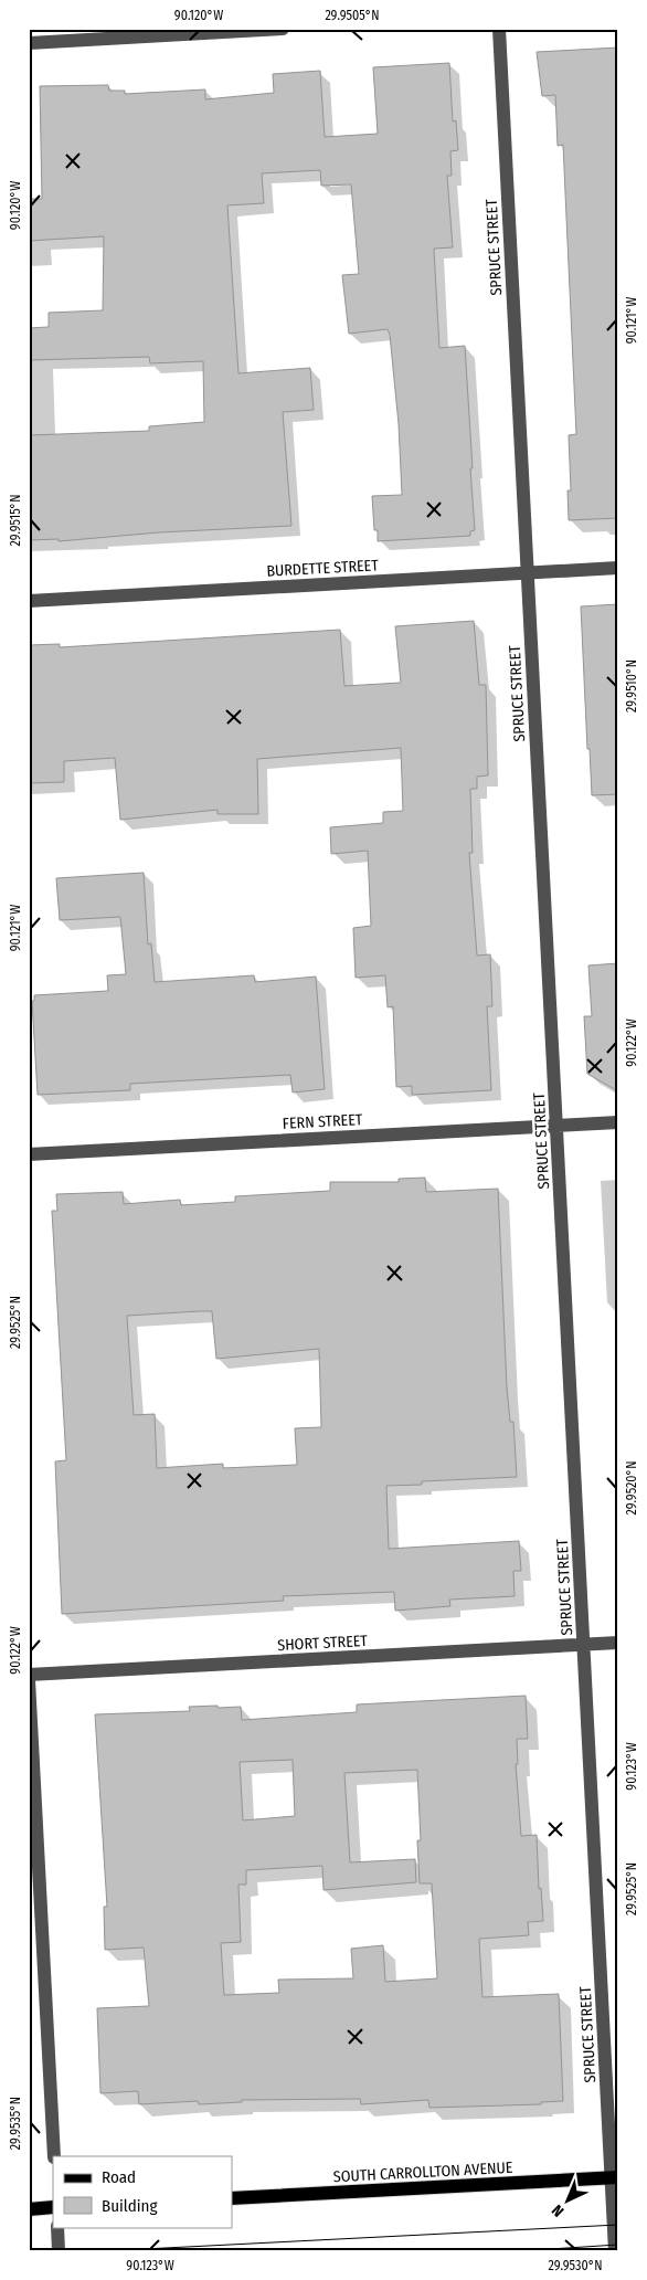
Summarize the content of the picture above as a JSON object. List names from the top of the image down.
{
  "streets": {
    "main road": ["SOUTH CARROLLTON AVENUE"],
    "street": [
      "SPRUCE STREET",
      "BURDETTE STREET",
      "FERN STREET",
      "SHORT STREET"
    ]
  },
  "crossings": [
    ["SPRUCE STREET", "BURDETTE STREET"],
    ["SPRUCE STREET", "FERN STREET"],
    ["SPRUCE STREET", "SHORT STREET"],
    ["SPRUCE STREET", "SOUTH CARROLLTON AVENUE"]
  ],
  "legend": ["Road", "Building"],
  "north": "bottom left",
  "coordinates": [
    "90.120°W",
    "29.9505°N",
    "90.121°W",
    "29.9515°N",
    "29.9510°N",
    "90.122°W",
    "29.9525°N",
    "29.9520°N",
    "90.123°W",
    "29.9535°N",
    "29.9530°N"
  ]
}
